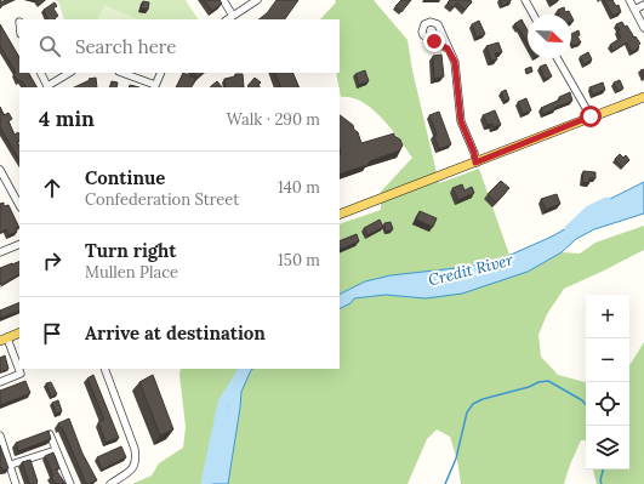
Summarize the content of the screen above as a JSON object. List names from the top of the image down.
{
  "water": ["Credit River"],
  "north": "bottom right",
  "page": {
    "search": "Search here",
    "heading": ["4 min", "Walk · 290 m"],
    "list": [
      ["Continue", "Confederation Street", "140 m"],
      ["Turn right", "Mullen Place", "150 m"],
      "Arrive at destination"
    ],
    "map_buttons": ["+", "−"]
  }
}
